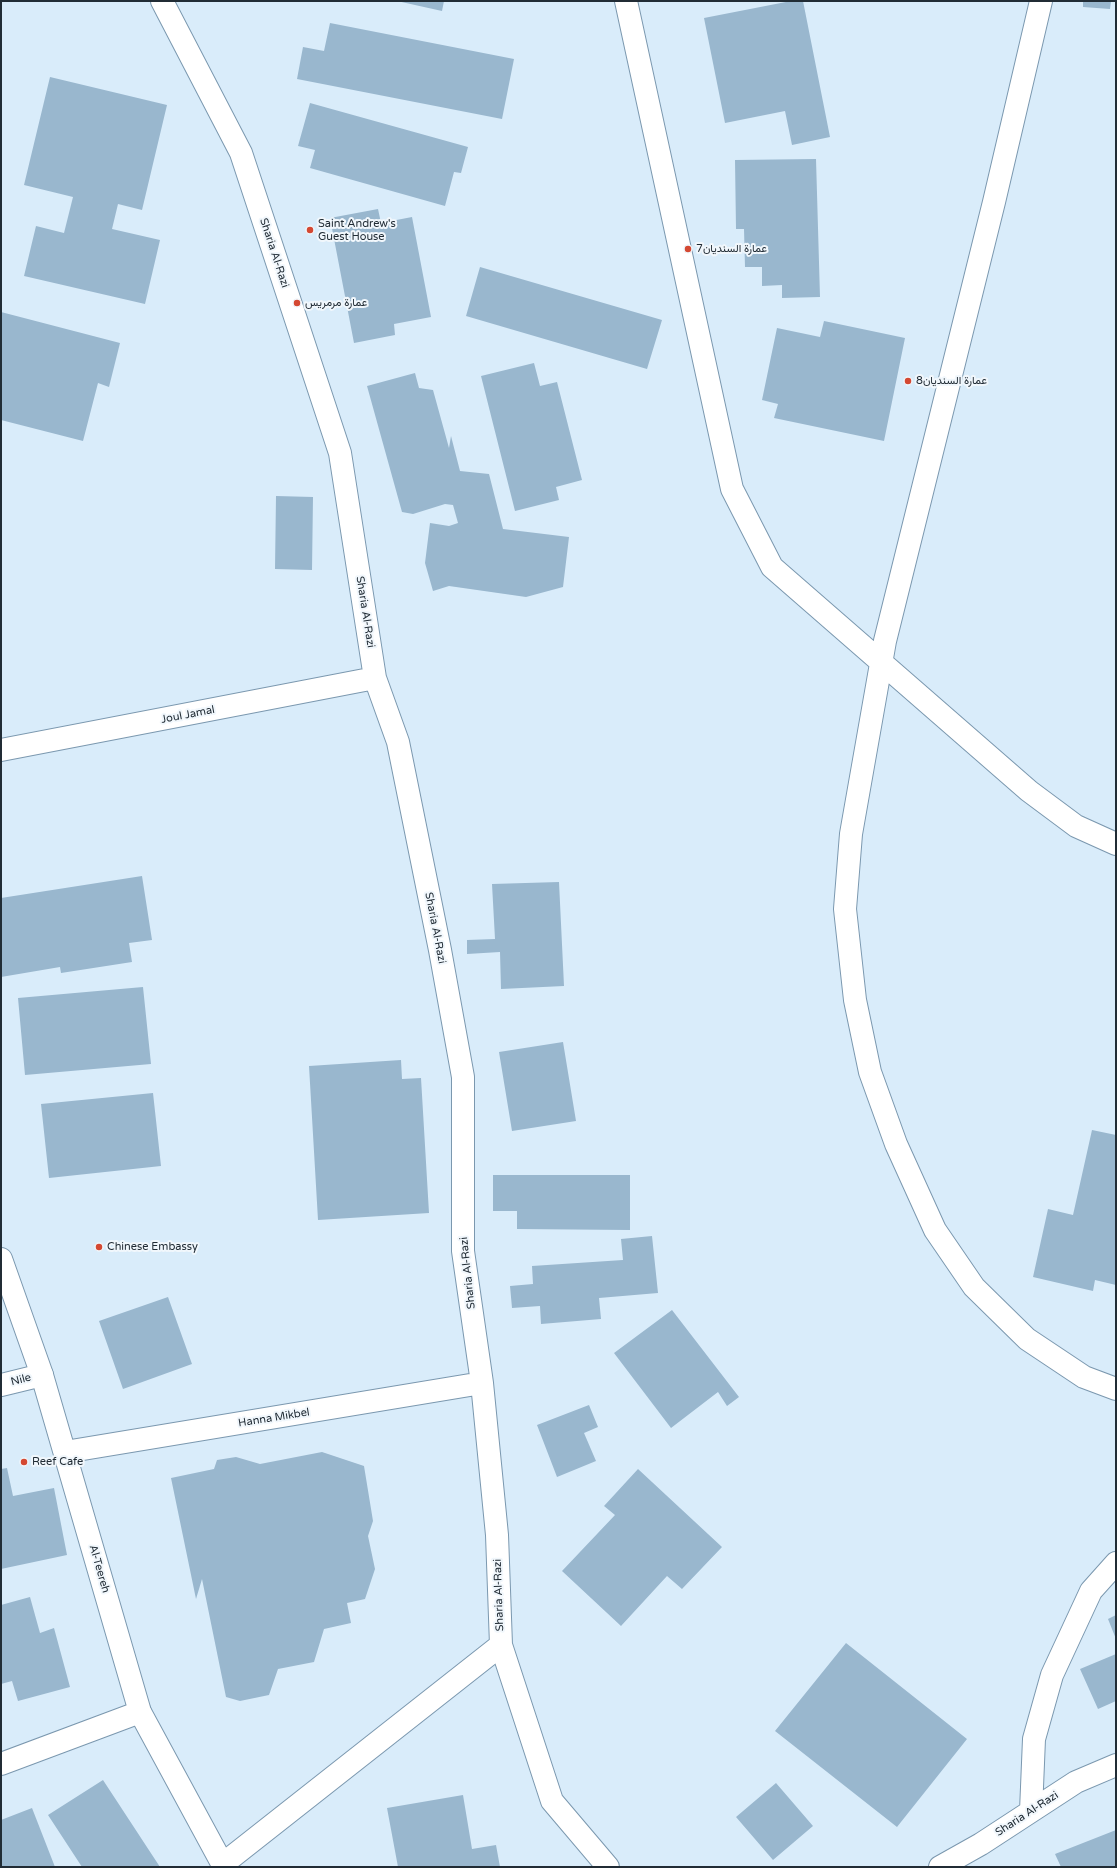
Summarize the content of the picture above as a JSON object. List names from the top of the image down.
{
  "streets": {
    "street": [
      "Sharia Al-Razi",
      "Joul Jamal",
      "Nile",
      "Hanna Mikbel",
      "Al-Teereh"
    ]
  },
  "crossings": [
    ["Sharia Al-Razi", "Joul Jamal"],
    ["Sharia Al-Razi", "Hanna Mikbel"],
    ["Nile", "Al-Teereh"],
    ["Hanna Mikbel", "Al-Teereh"]
  ],
  "places": [
    "Saint Andrew's Guest House",
    "عمارة السنديان7",
    "عمارة مرمريس",
    "عمارة السنديان8",
    "Chinese Embassy",
    "Reef Cafe"
  ]
}
